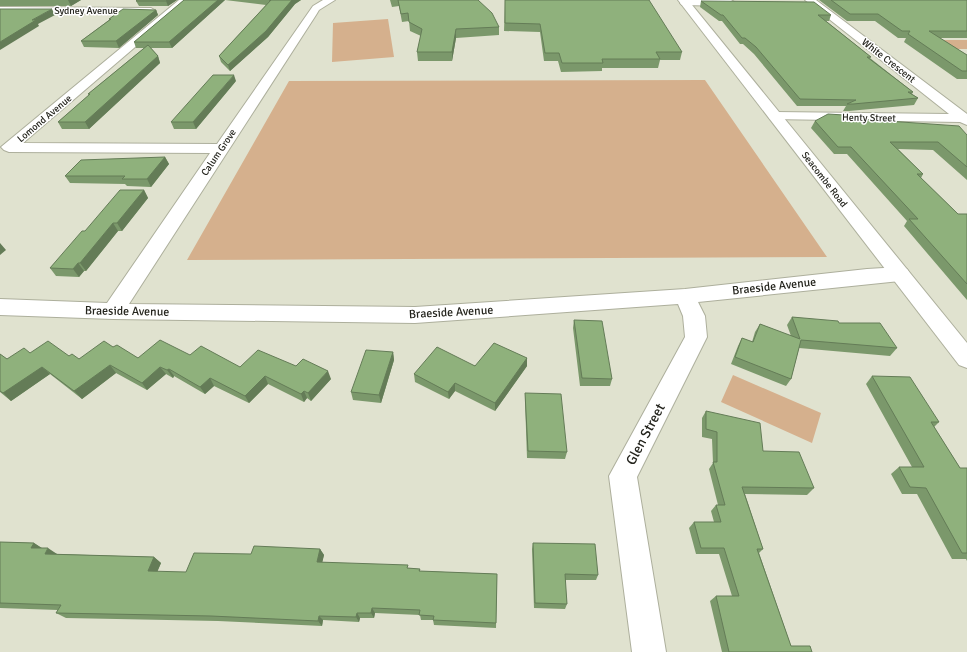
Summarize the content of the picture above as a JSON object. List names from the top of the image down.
{
  "streets": {
    "street": [
      "Sydney Avenue",
      "White Crescent",
      "Henty Street",
      "Lomond Avenue",
      "Calum Grove",
      "Seacombe Road",
      "Braeside Avenue",
      "Glen Street"
    ]
  },
  "crossings": [
    ["Sydney Avenue", "Lomond Avenue"],
    ["White Crescent", "Henty Street"],
    ["Henty Street", "Seacombe Road"],
    ["Lomond Avenue", "Calum Grove"],
    ["Calum Grove", "Braeside Avenue"],
    ["Seacombe Road", "Braeside Avenue"],
    ["Braeside Avenue", "Glen Street"]
  ]
}
